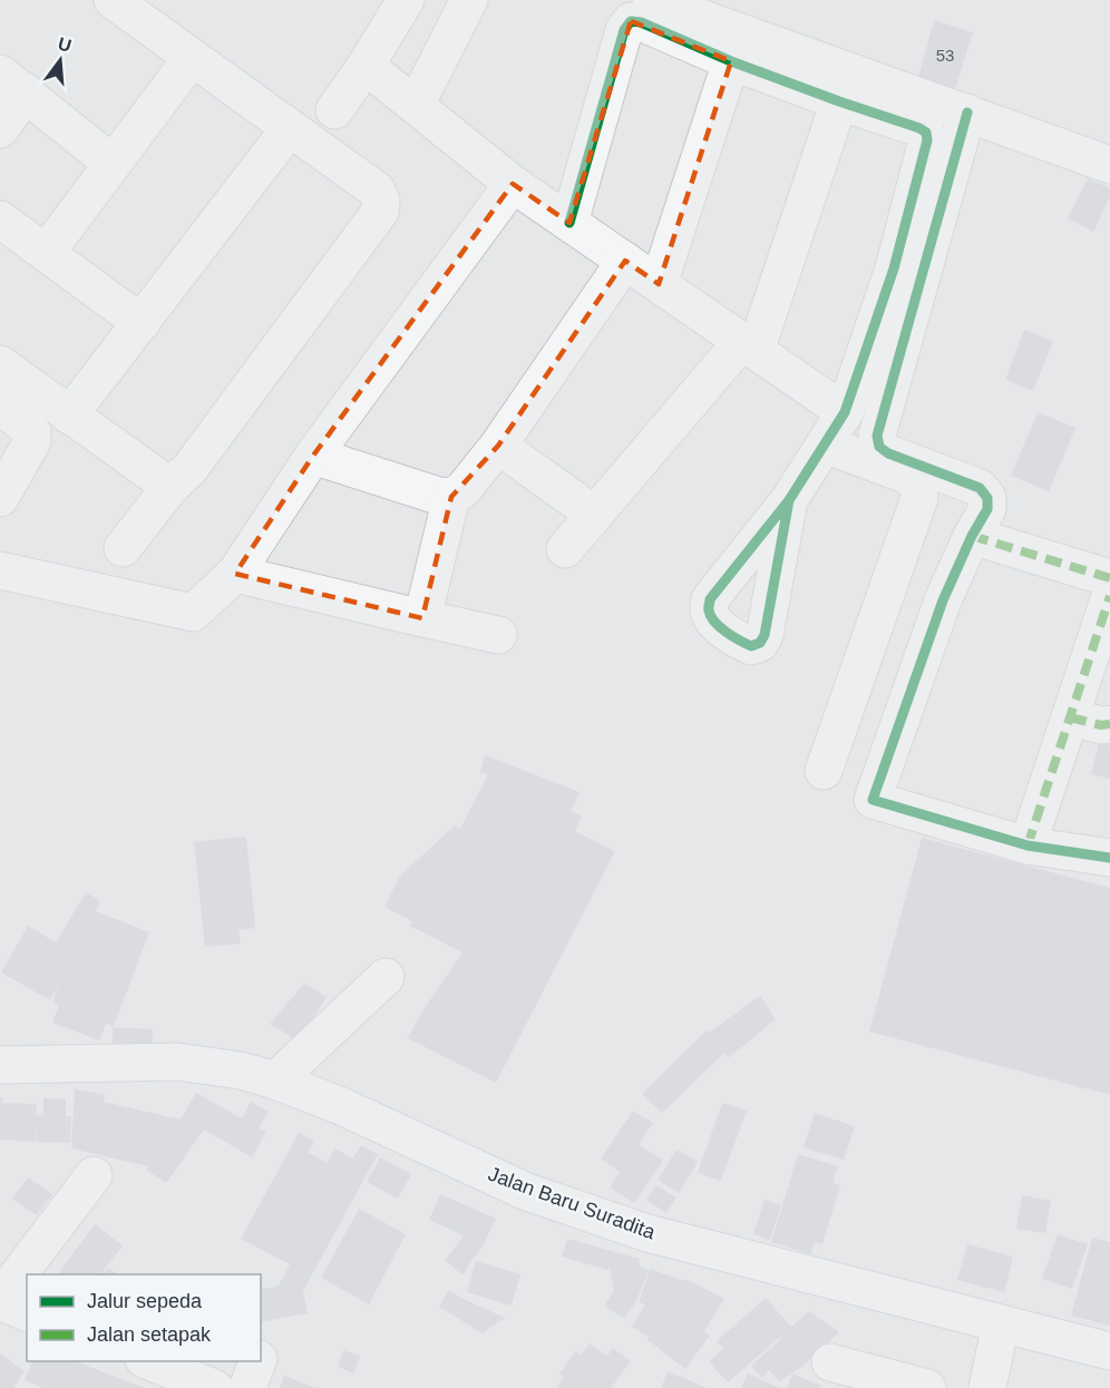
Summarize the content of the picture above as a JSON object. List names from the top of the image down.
{
  "streets": {
    "main road": ["Jalan Baru Suradita"]
  },
  "house_numbers": ["53"],
  "legend": ["Jalur sepeda", "Jalan setapak"],
  "north": "top"
}
